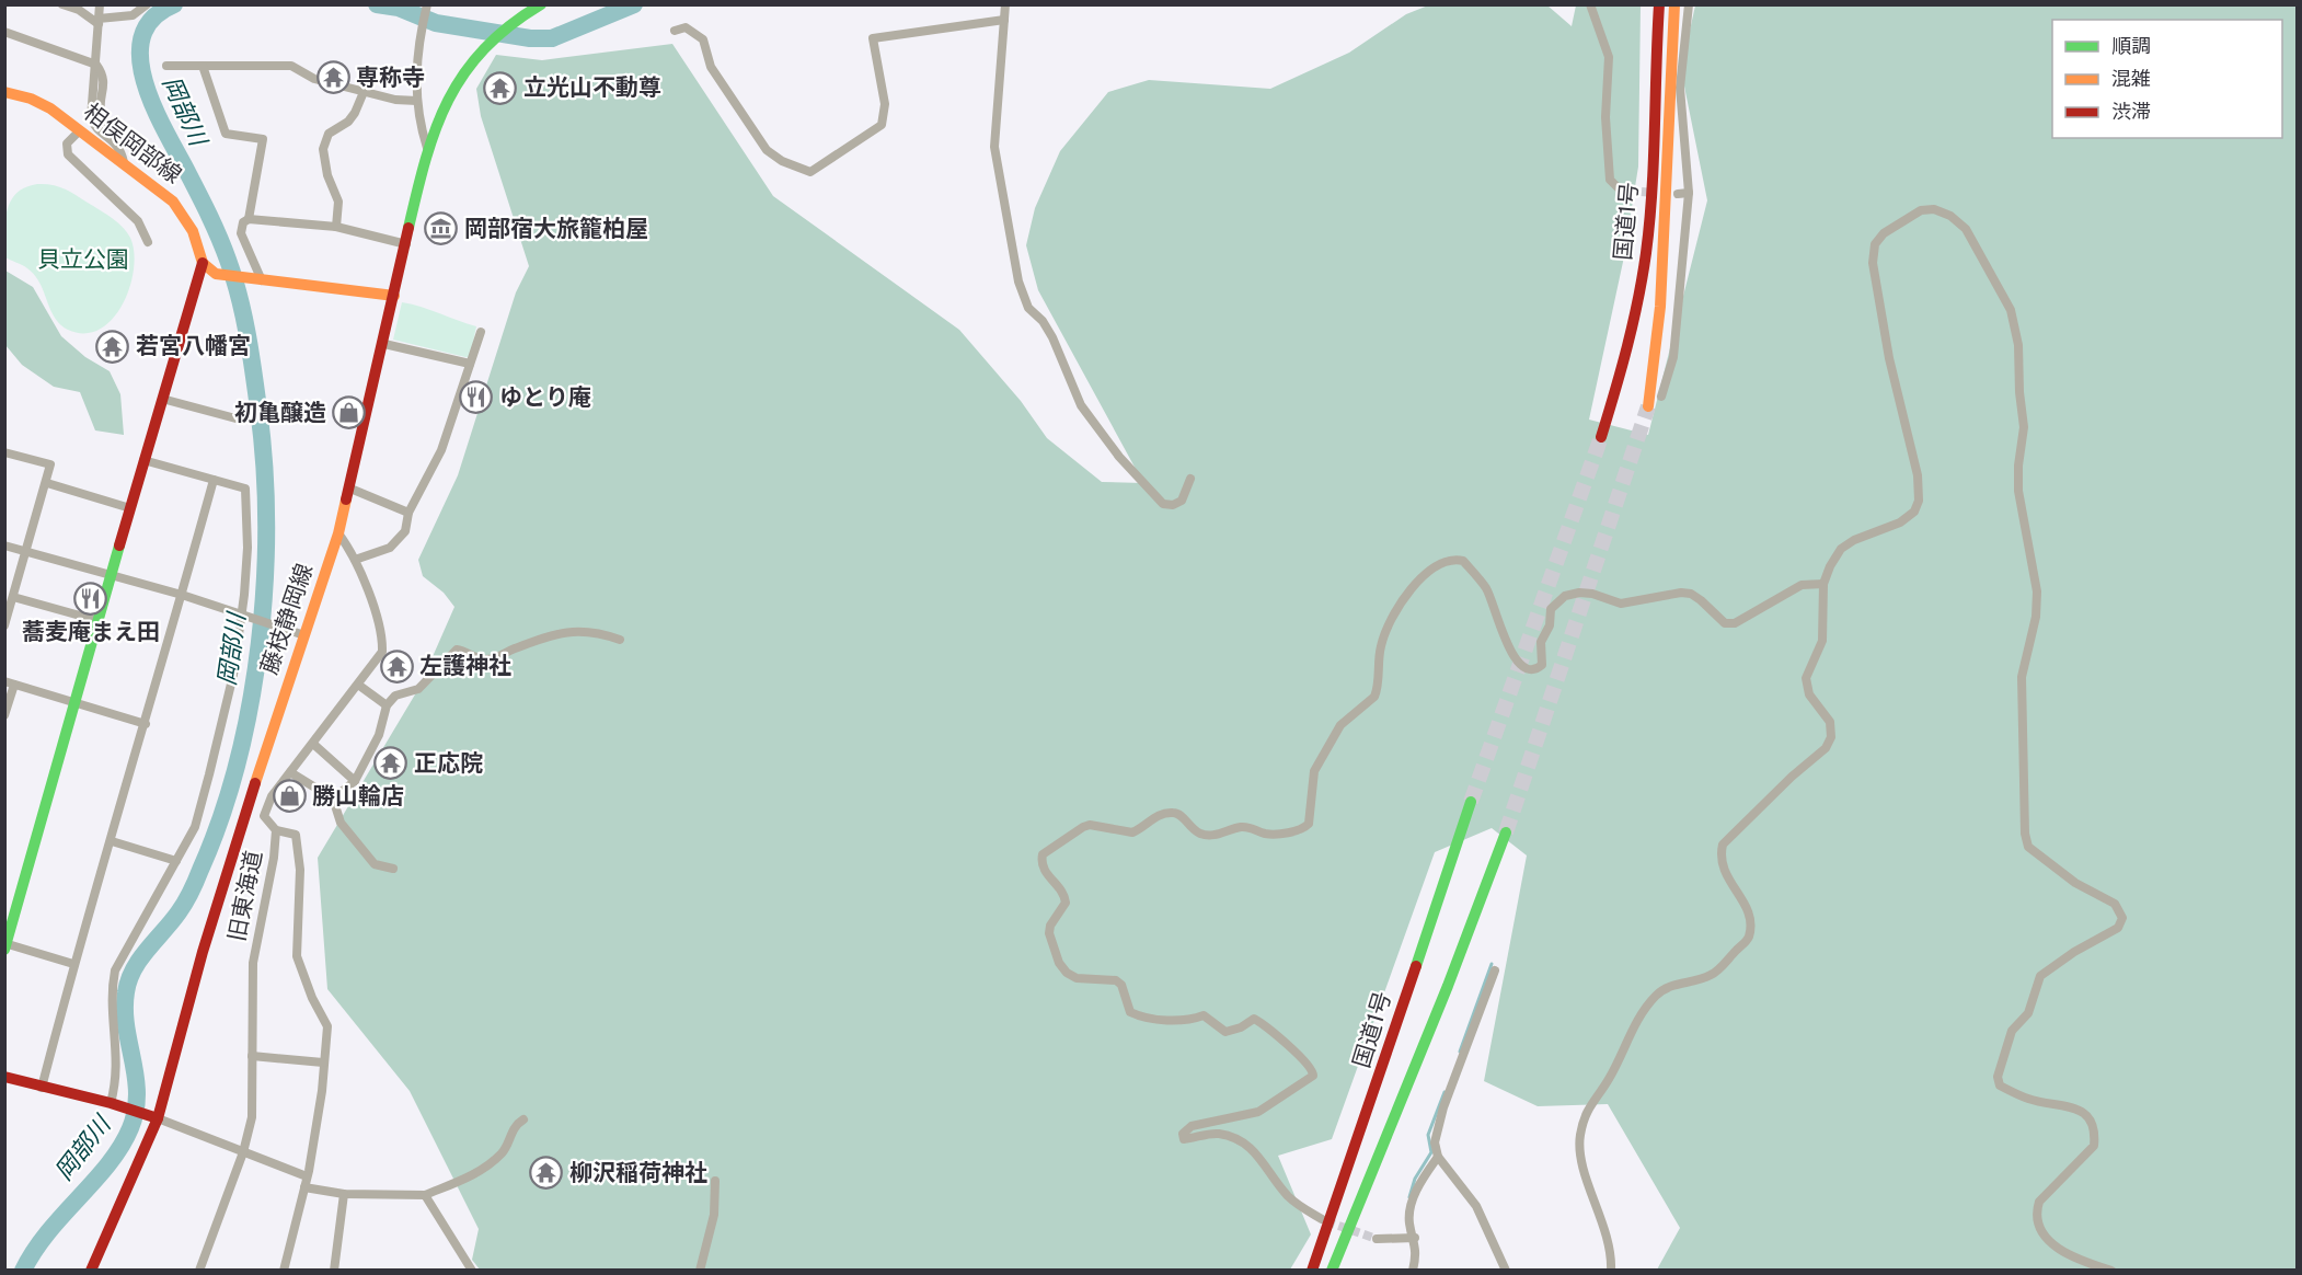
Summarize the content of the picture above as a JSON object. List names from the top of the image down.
{
  "streets": {
    "main road": ["相俣岡部線", "国道1号", "藤枝静岡線"],
    "street": ["旧東海道"]
  },
  "water": ["岡部川"],
  "parks": ["貝立公園"],
  "places": {
    "temple": [
      "専称寺",
      "立光山不動尊",
      "若宮八幡宮",
      "左護神社",
      "正応院",
      "柳沢稲荷神社"
    ],
    "museum": ["岡部宿大旅籠柏屋"],
    "restaurant": ["ゆとり庵", "蕎麦庵まえ田"],
    "shop": ["初亀醸造", "勝山輪店"]
  },
  "legend": ["順調", "混雑", "渋滞"]
}
